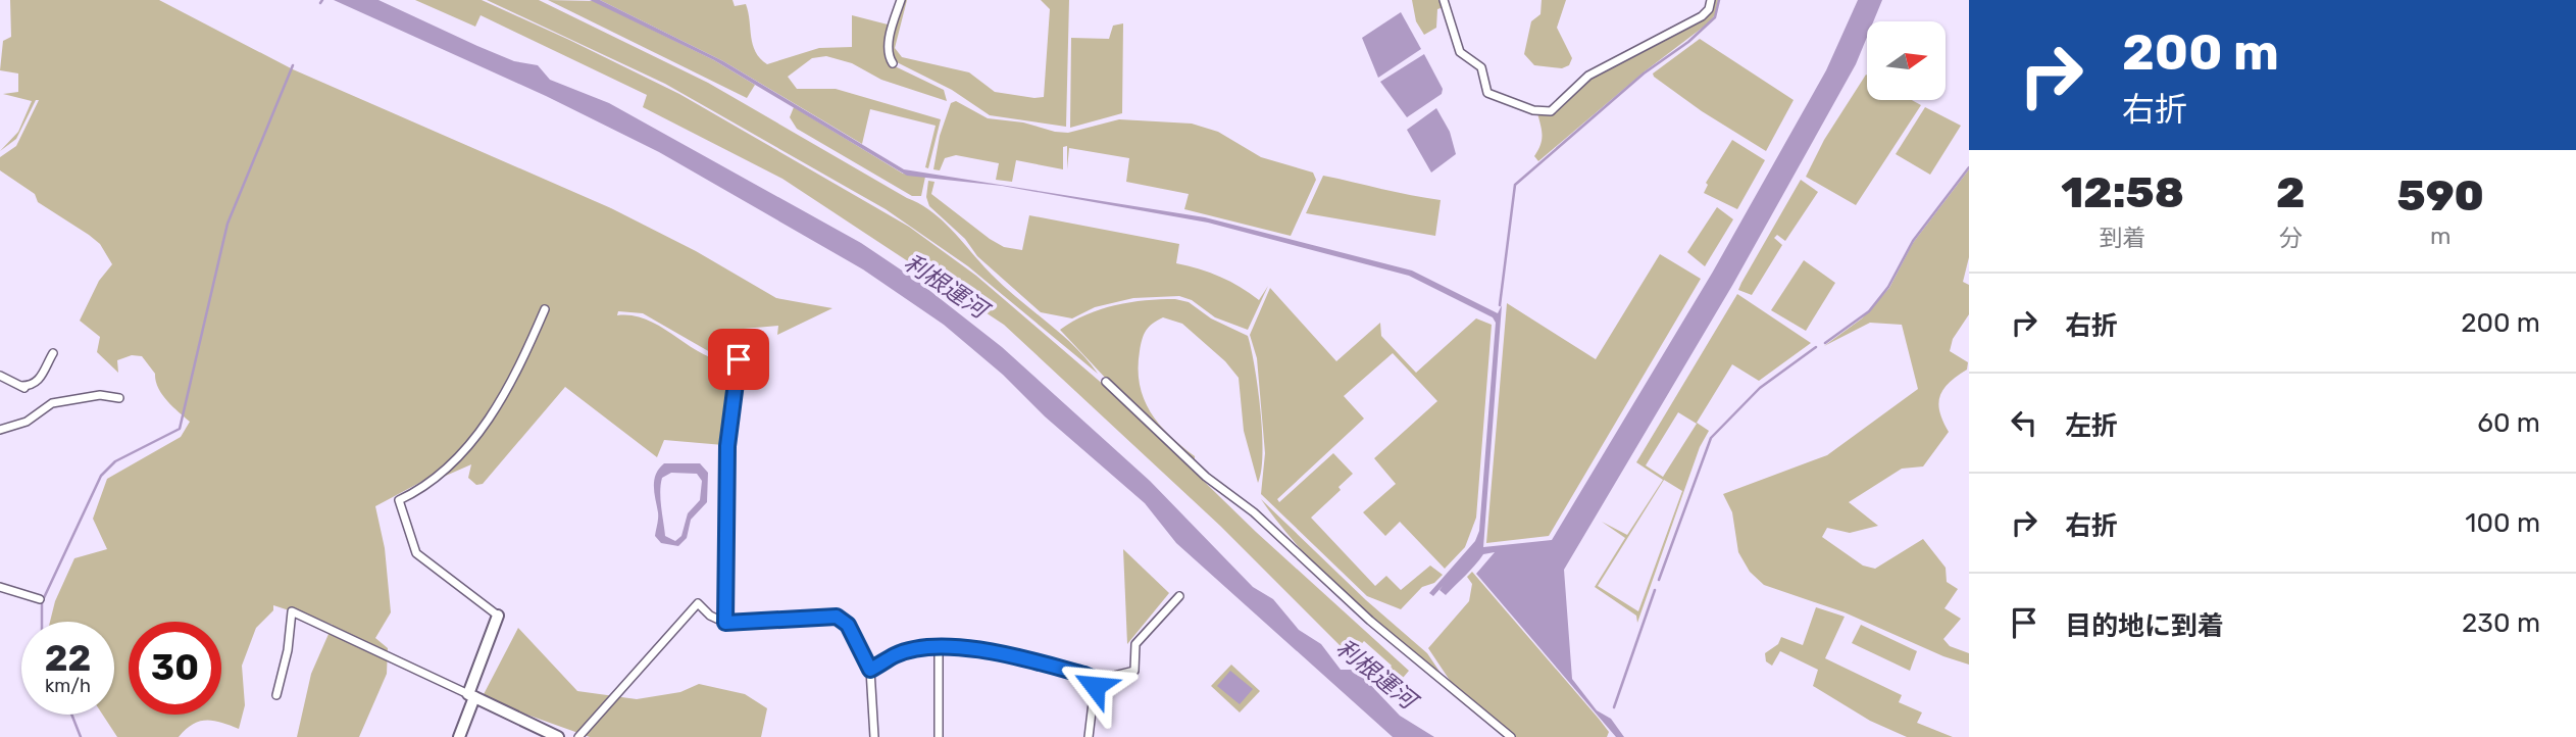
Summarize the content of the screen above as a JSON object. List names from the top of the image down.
{
  "water": ["利根運河"],
  "north": "right",
  "page": {
    "turn": ["200 m", "右折"],
    "eta": [
      "12:58",
      "到着",
      "2",
      "分",
      "590",
      "m"
    ],
    "list": [
      {
        "name": "右折",
        "value": "200 m"
      },
      {
        "name": "左折",
        "value": "60 m"
      },
      {
        "name": "右折",
        "value": "100 m"
      },
      {
        "name": "目的地に到着",
        "value": "230 m"
      }
    ],
    "speed": "22 km/h",
    "limit": "30"
  }
}
